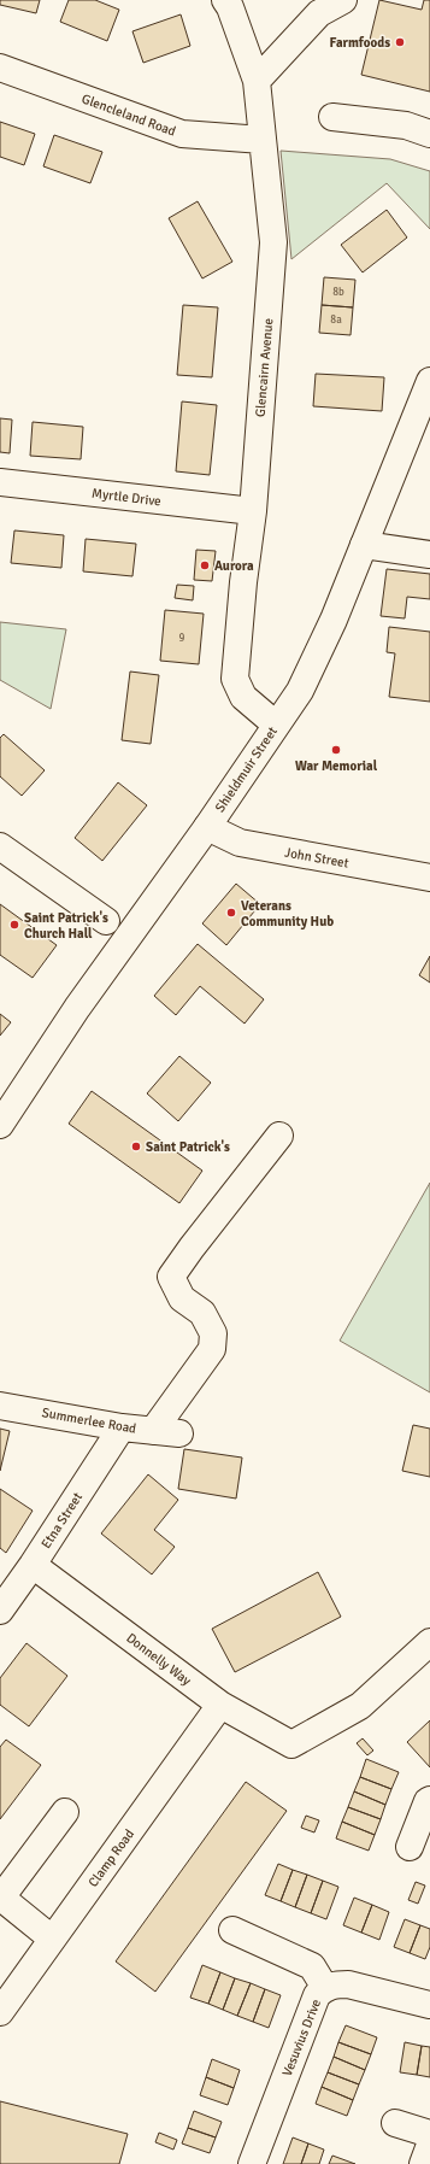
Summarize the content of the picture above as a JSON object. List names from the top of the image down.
{
  "streets": {
    "street": [
      "Glencleland Road",
      "Glencairn Avenue",
      "Myrtle Drive",
      "Shieldmuir Street",
      "John Street",
      "Summerlee Road",
      "Etna Street",
      "Donnelly Way",
      "Clamp Road",
      "Vesuvius Drive"
    ]
  },
  "crossings": [
    ["Glencleland Road", "Glencairn Avenue"],
    ["Glencairn Avenue", "Myrtle Drive"],
    ["Glencairn Avenue", "Shieldmuir Street"],
    ["Shieldmuir Street", "John Street"],
    ["Summerlee Road", "Etna Street"],
    ["Etna Street", "Donnelly Way"],
    ["Donnelly Way", "Clamp Road"]
  ],
  "places": [
    "Farmfoods",
    "Aurora",
    "War Memorial",
    "Veterans Community Hub",
    "Saint Patrick's Church Hall",
    "Saint Patrick's"
  ],
  "house_numbers": ["8b", "8a", "9"]
}
